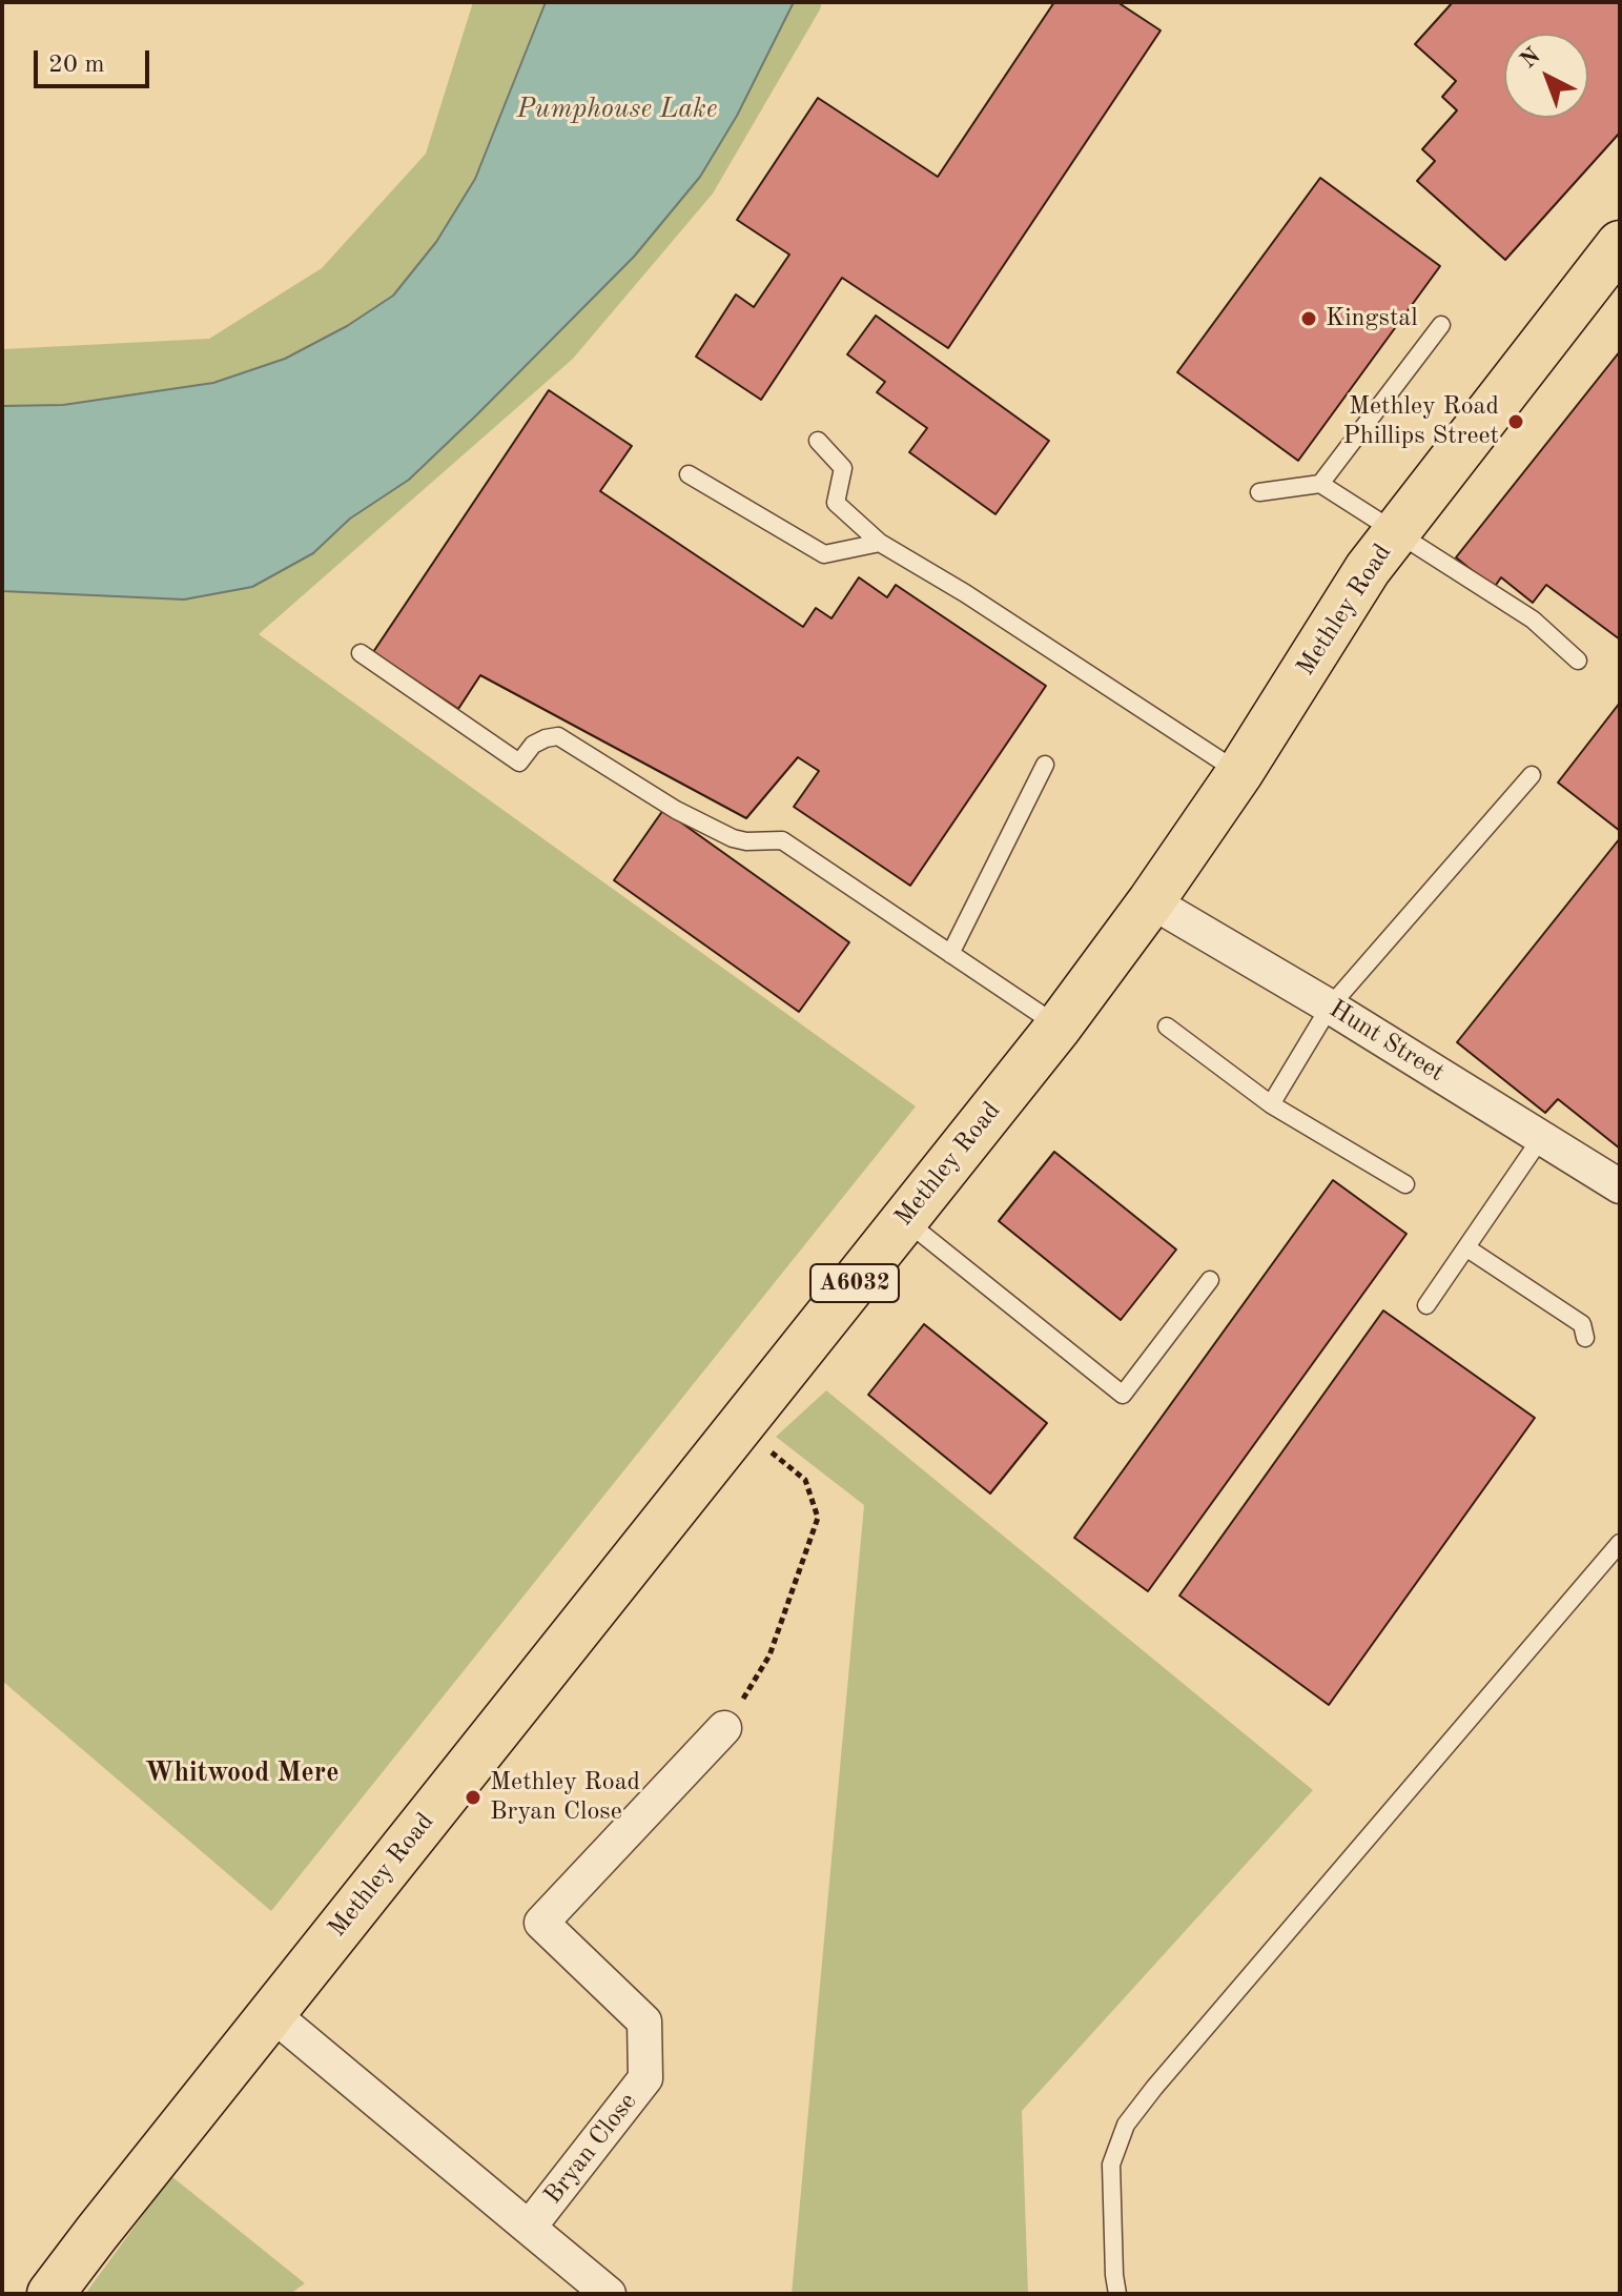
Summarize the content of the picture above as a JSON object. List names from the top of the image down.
{
  "streets": {
    "main road": ["Methley Road", "A6032"],
    "street": ["Hunt Street", "Bryan Close"]
  },
  "crossings": [
    ["Methley Road", "Hunt Street"],
    ["Methley Road", "Bryan Close"]
  ],
  "districts": ["Whitwood Mere"],
  "water": ["Pumphouse Lake"],
  "places": ["Kingstal", "Methley Road Phillips Street", "Methley Road Bryan Close"],
  "scale_bar": "20 m",
  "north": "top left"
}
